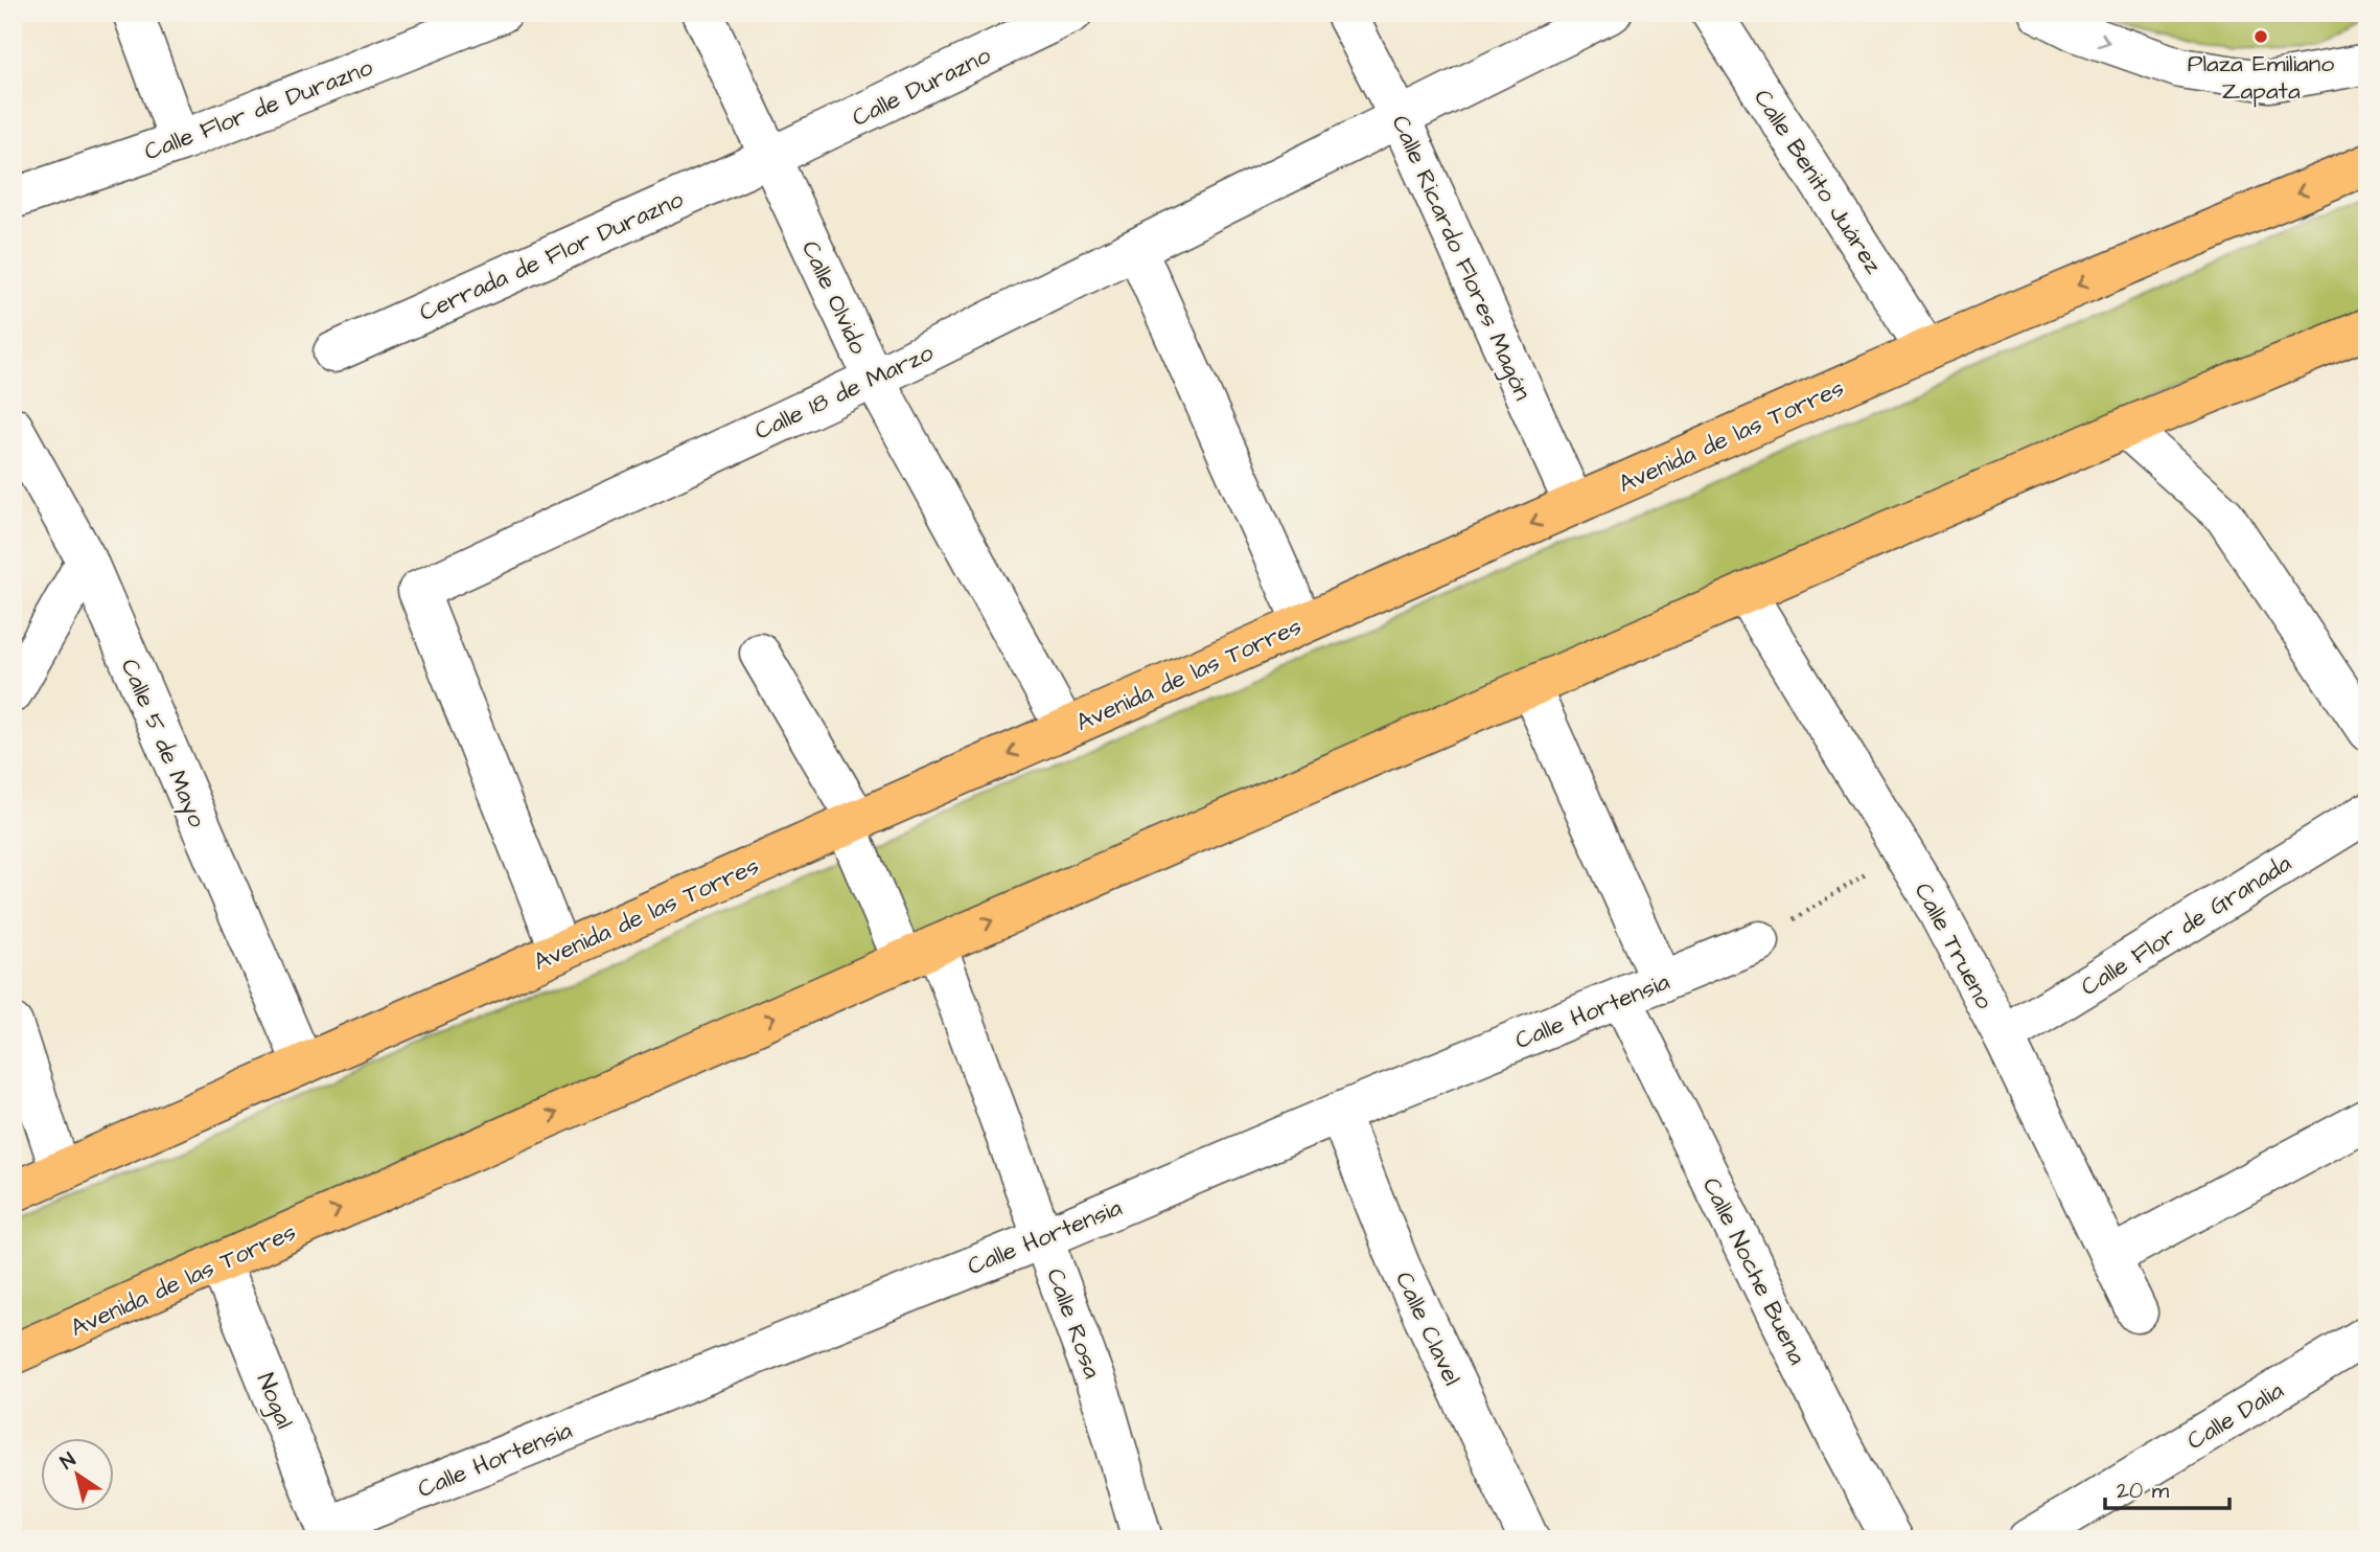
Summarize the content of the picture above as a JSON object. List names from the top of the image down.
{
  "streets": {
    "main road": ["Avenida de las Torres"],
    "street": [
      "Calle Durazno",
      "Calle Flor de Durazno",
      "Calle Benito Juárez",
      "Cerrada de Flor Durazno",
      "Calle Ricardo Flores Magón",
      "Calle Olvido",
      "Calle 18 de Marzo",
      "Calle 5 de Mayo",
      "Calle Flor de Granada",
      "Calle Trueno",
      "Calle Hortensia",
      "Calle Noche Buena",
      "Calle Rosa",
      "Calle Clavel",
      "Nogal",
      "Calle Dalia"
    ]
  },
  "crossings": [
    ["Calle Durazno", "Cerrada de Flor Durazno"],
    ["Calle Durazno", "Calle Olvido"],
    ["Calle Benito Juárez", "Avenida de las Torres"],
    ["Cerrada de Flor Durazno", "Calle Olvido"],
    ["Calle Ricardo Flores Magón", "Calle 18 de Marzo"],
    ["Calle Ricardo Flores Magón", "Avenida de las Torres"],
    ["Calle Olvido", "Calle 18 de Marzo"],
    ["Calle Olvido", "Avenida de las Torres"],
    ["Calle 18 de Marzo", "Avenida de las Torres"],
    ["Avenida de las Torres", "Calle 5 de Mayo"],
    ["Avenida de las Torres", "Calle Trueno"],
    ["Avenida de las Torres", "Calle Rosa"],
    ["Avenida de las Torres", "Nogal"],
    ["Calle Flor de Granada", "Calle Trueno"],
    ["Calle Hortensia", "Calle Noche Buena"],
    ["Calle Hortensia", "Calle Rosa"],
    ["Calle Hortensia", "Calle Clavel"],
    ["Calle Hortensia", "Nogal"]
  ],
  "places": ["Plaza Emiliano Zapata"],
  "scale_bar": "20 m",
  "north": "top left"
}
